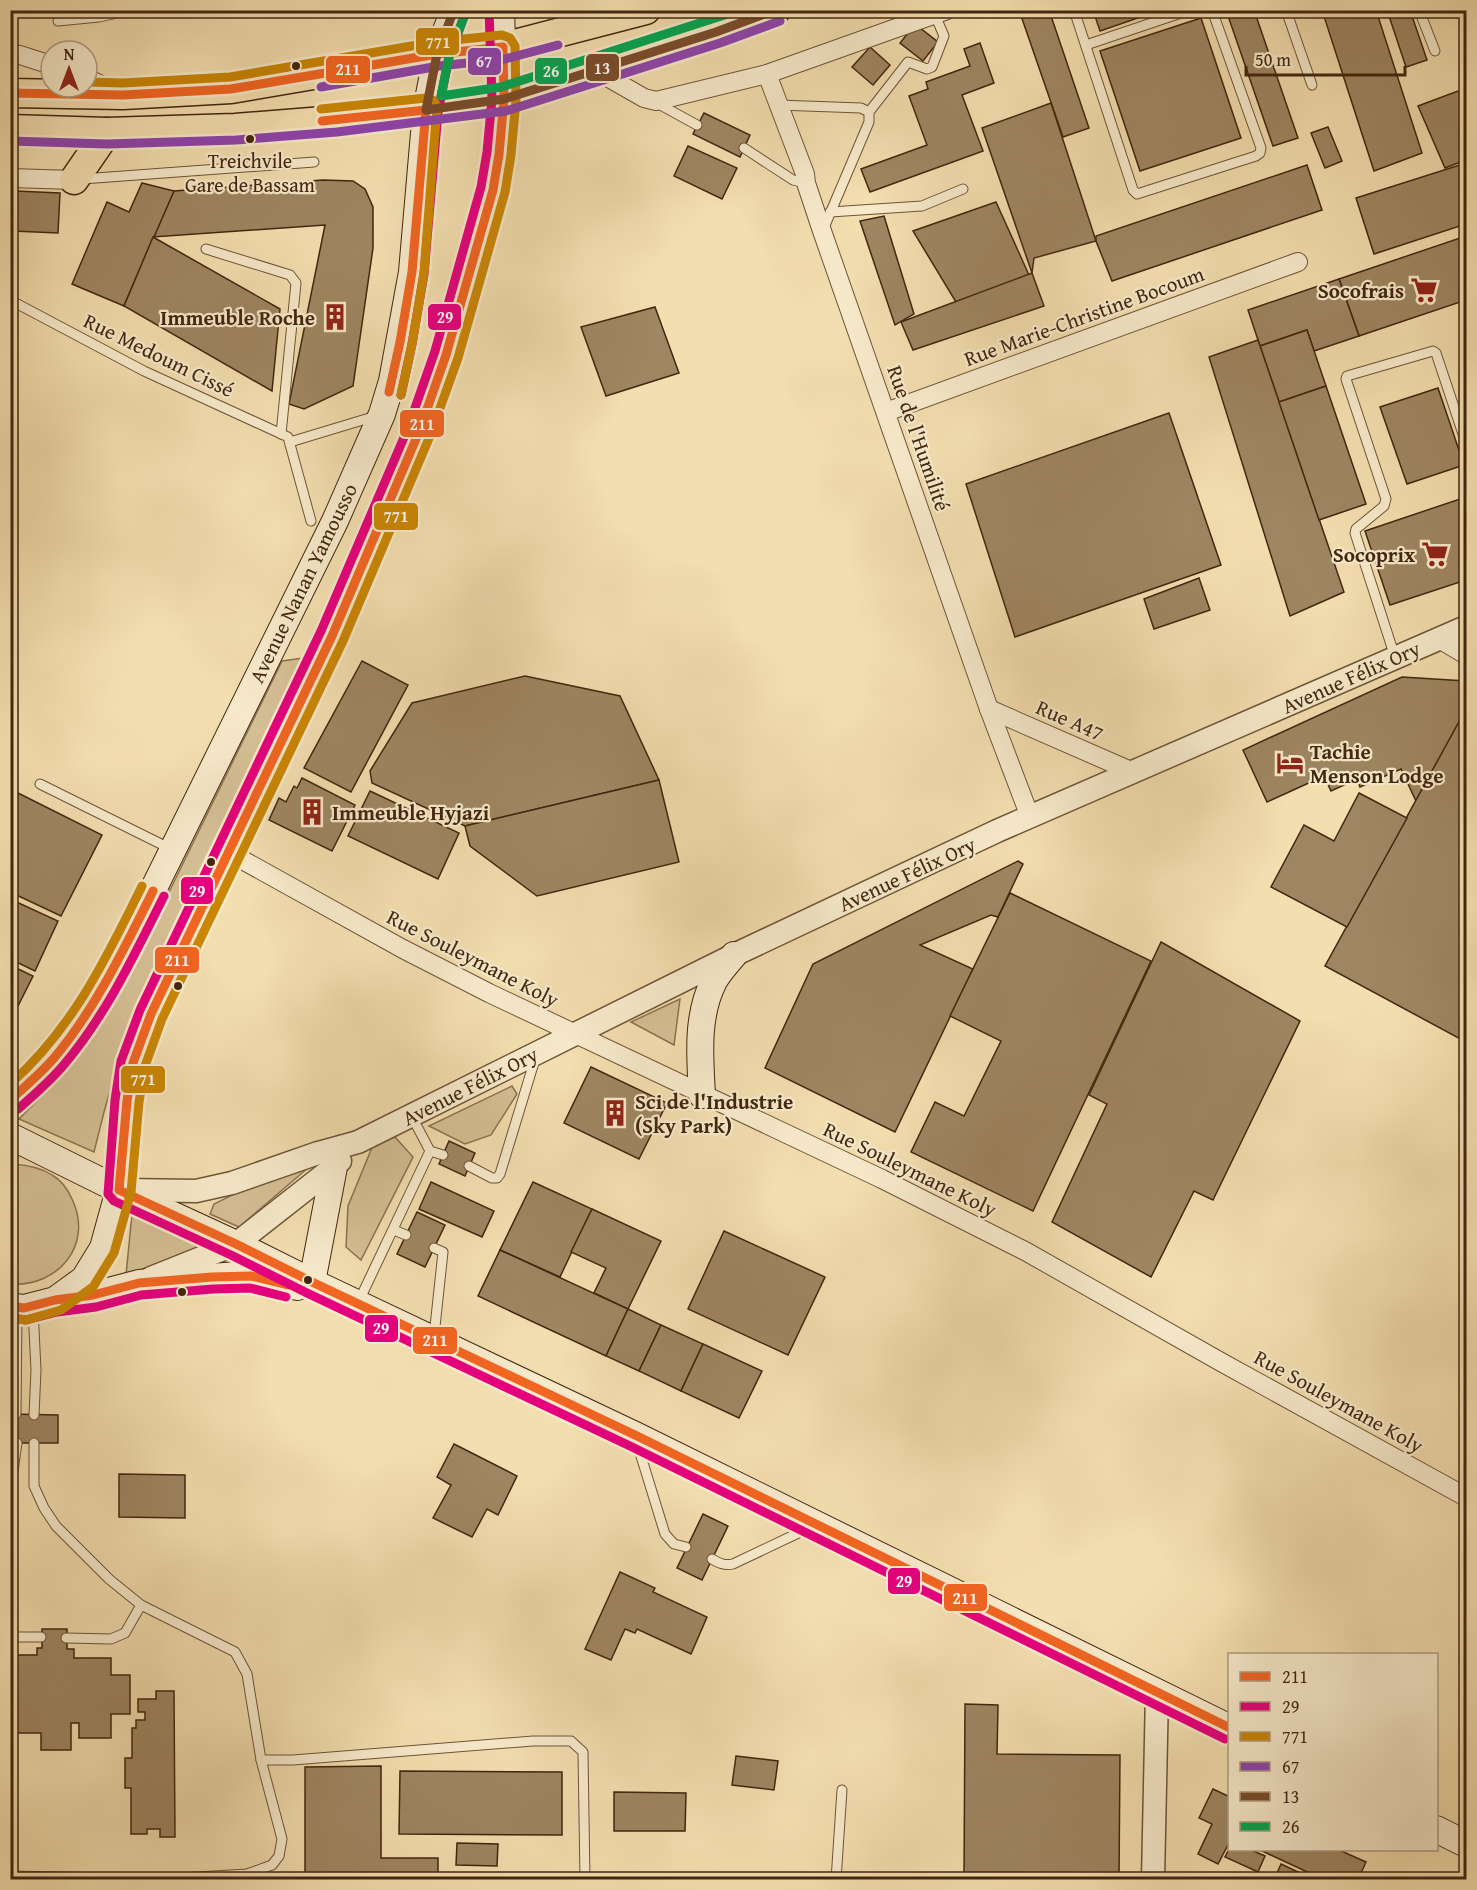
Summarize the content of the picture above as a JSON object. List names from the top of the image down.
{
  "streets": {
    "main road": ["Avenue Nanan Yamousso"],
    "street": [
      "Rue Marie-Christine Bocoum",
      "Rue de l'Humilité",
      "Avenue Félix Ory",
      "Rue A47",
      "Rue Souleymane Koly"
    ],
    "lane": ["Rue Medoum Cissé"]
  },
  "crossings": [
    ["Rue Marie-Christine Bocoum", "Rue de l'Humilité"],
    ["Rue de l'Humilité", "Avenue Félix Ory"],
    ["Rue de l'Humilité", "Rue A47"],
    ["Avenue Nanan Yamousso", "Avenue Félix Ory"],
    ["Avenue Nanan Yamousso", "Rue Souleymane Koly"],
    ["Avenue Félix Ory", "Rue A47"],
    ["Avenue Félix Ory", "Rue Souleymane Koly"]
  ],
  "places": {
    "other": ["Treichvile Gare de Bassam"],
    "supermarket": ["Socofrais", "Socoprix"],
    "building": ["Immeuble Roche", "Immeuble Hyjazi", "Sci de l'Industrie (Sky Park)"],
    "hotel": ["Tachie Menson Lodge"]
  },
  "lines": [
    "transit line 29",
    "transit line 13",
    "transit line 26",
    "transit line 67",
    "transit line 771",
    "transit line 211"
  ],
  "legend": [
    "211",
    "29",
    "771",
    "67",
    "13",
    "26"
  ],
  "scale_bar": "50 m",
  "north": "top"
}
